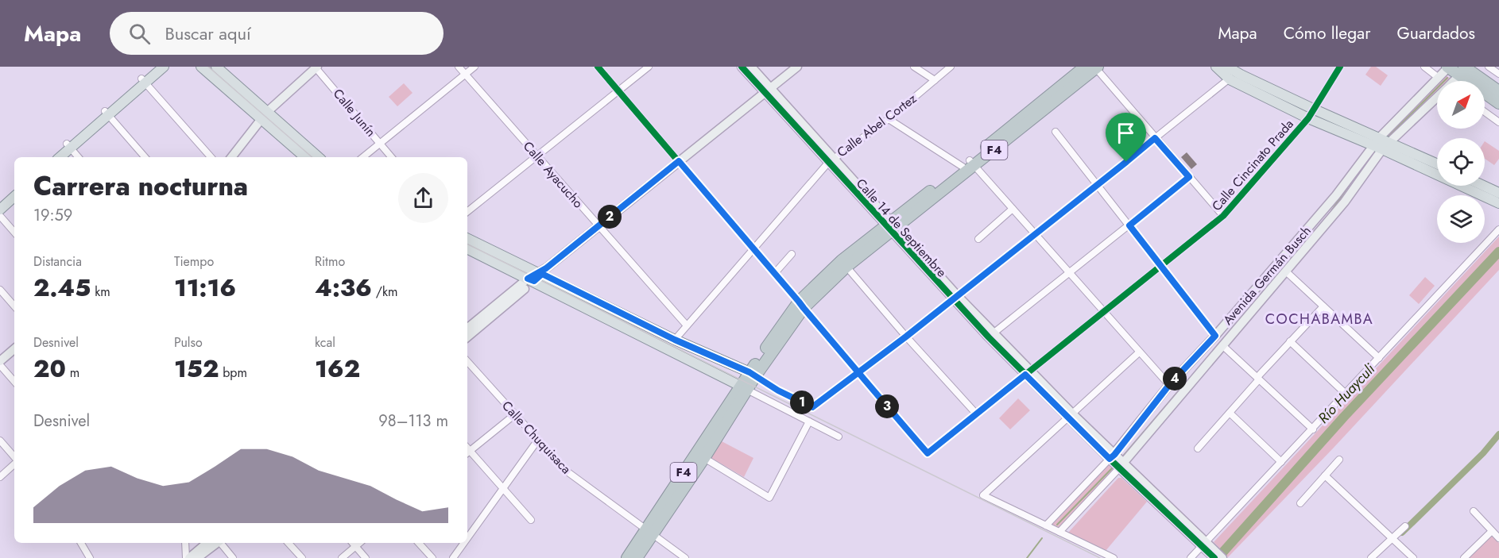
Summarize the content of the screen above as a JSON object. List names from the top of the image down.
{
  "streets": {
    "highway": ["F4"],
    "street": [
      "Calle Junín",
      "Calle Abel Cortez",
      "Calle Cincinato Prada",
      "Calle Ayacucho",
      "Calle 14 de Septiembre",
      "Avenida Germán Busch",
      "Calle Chuquisaca"
    ]
  },
  "crossings": [
    ["Calle Abel Cortez", "Calle Ayacucho"],
    ["Calle Abel Cortez", "Calle 14 de Septiembre"],
    ["F4", "Calle 14 de Septiembre"],
    ["F4", "Calle Chuquisaca"],
    ["Calle Cincinato Prada", "Calle 14 de Septiembre"],
    ["Calle 14 de Septiembre", "Avenida Germán Busch"]
  ],
  "districts": ["COCHABAMBA"],
  "water": ["Río Huayculi"],
  "north": "top right",
  "page": {
    "header": "Mapa",
    "search": "Buscar aquí",
    "nav": ["Mapa", "Cómo llegar", "Guardados"],
    "heading": ["Carrera nocturna", "19:59"],
    "pins": [
      "2",
      "4",
      "1",
      "3"
    ],
    "stats": [
      ["Distancia", "2.45 km"],
      ["Tiempo", "11:16"],
      ["Ritmo", "4:36 /km"],
      ["Desnivel", "20 m"],
      ["Pulso", "152 bpm"],
      ["kcal", "162"]
    ],
    "chart": ["Desnivel", "98–113 m"]
  }
}
